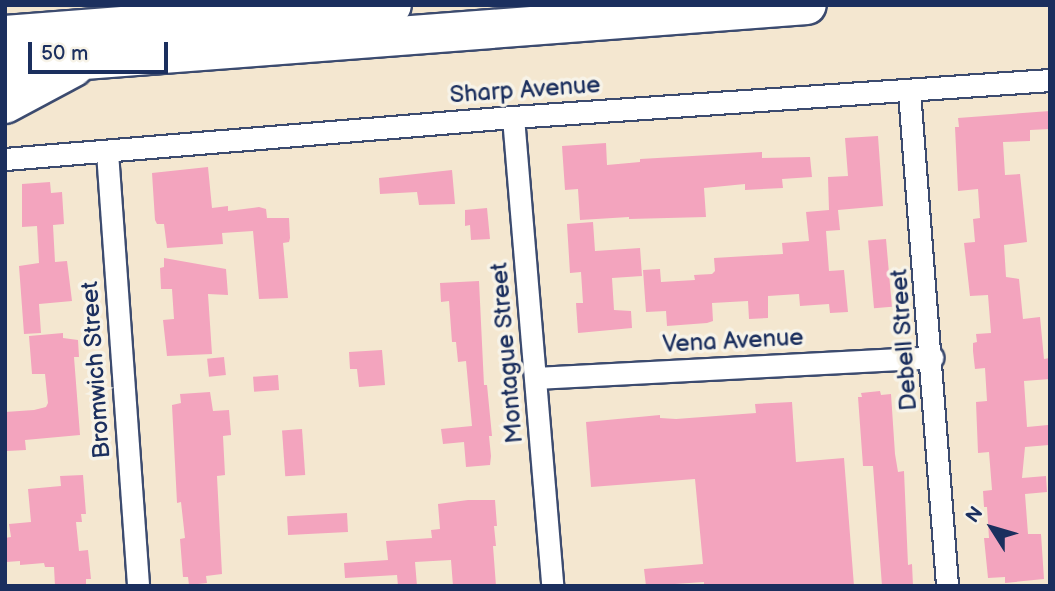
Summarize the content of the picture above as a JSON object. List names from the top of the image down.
{
  "streets": {
    "street": [
      "Sharp Avenue",
      "Debell Street",
      "Vena Avenue",
      "Montague Street",
      "Bromwich Street"
    ]
  },
  "crossings": [
    ["Sharp Avenue", "Debell Street"],
    ["Sharp Avenue", "Montague Street"],
    ["Sharp Avenue", "Bromwich Street"],
    ["Debell Street", "Vena Avenue"],
    ["Vena Avenue", "Montague Street"]
  ],
  "scale_bar": "50 m",
  "north": "top left"
}
